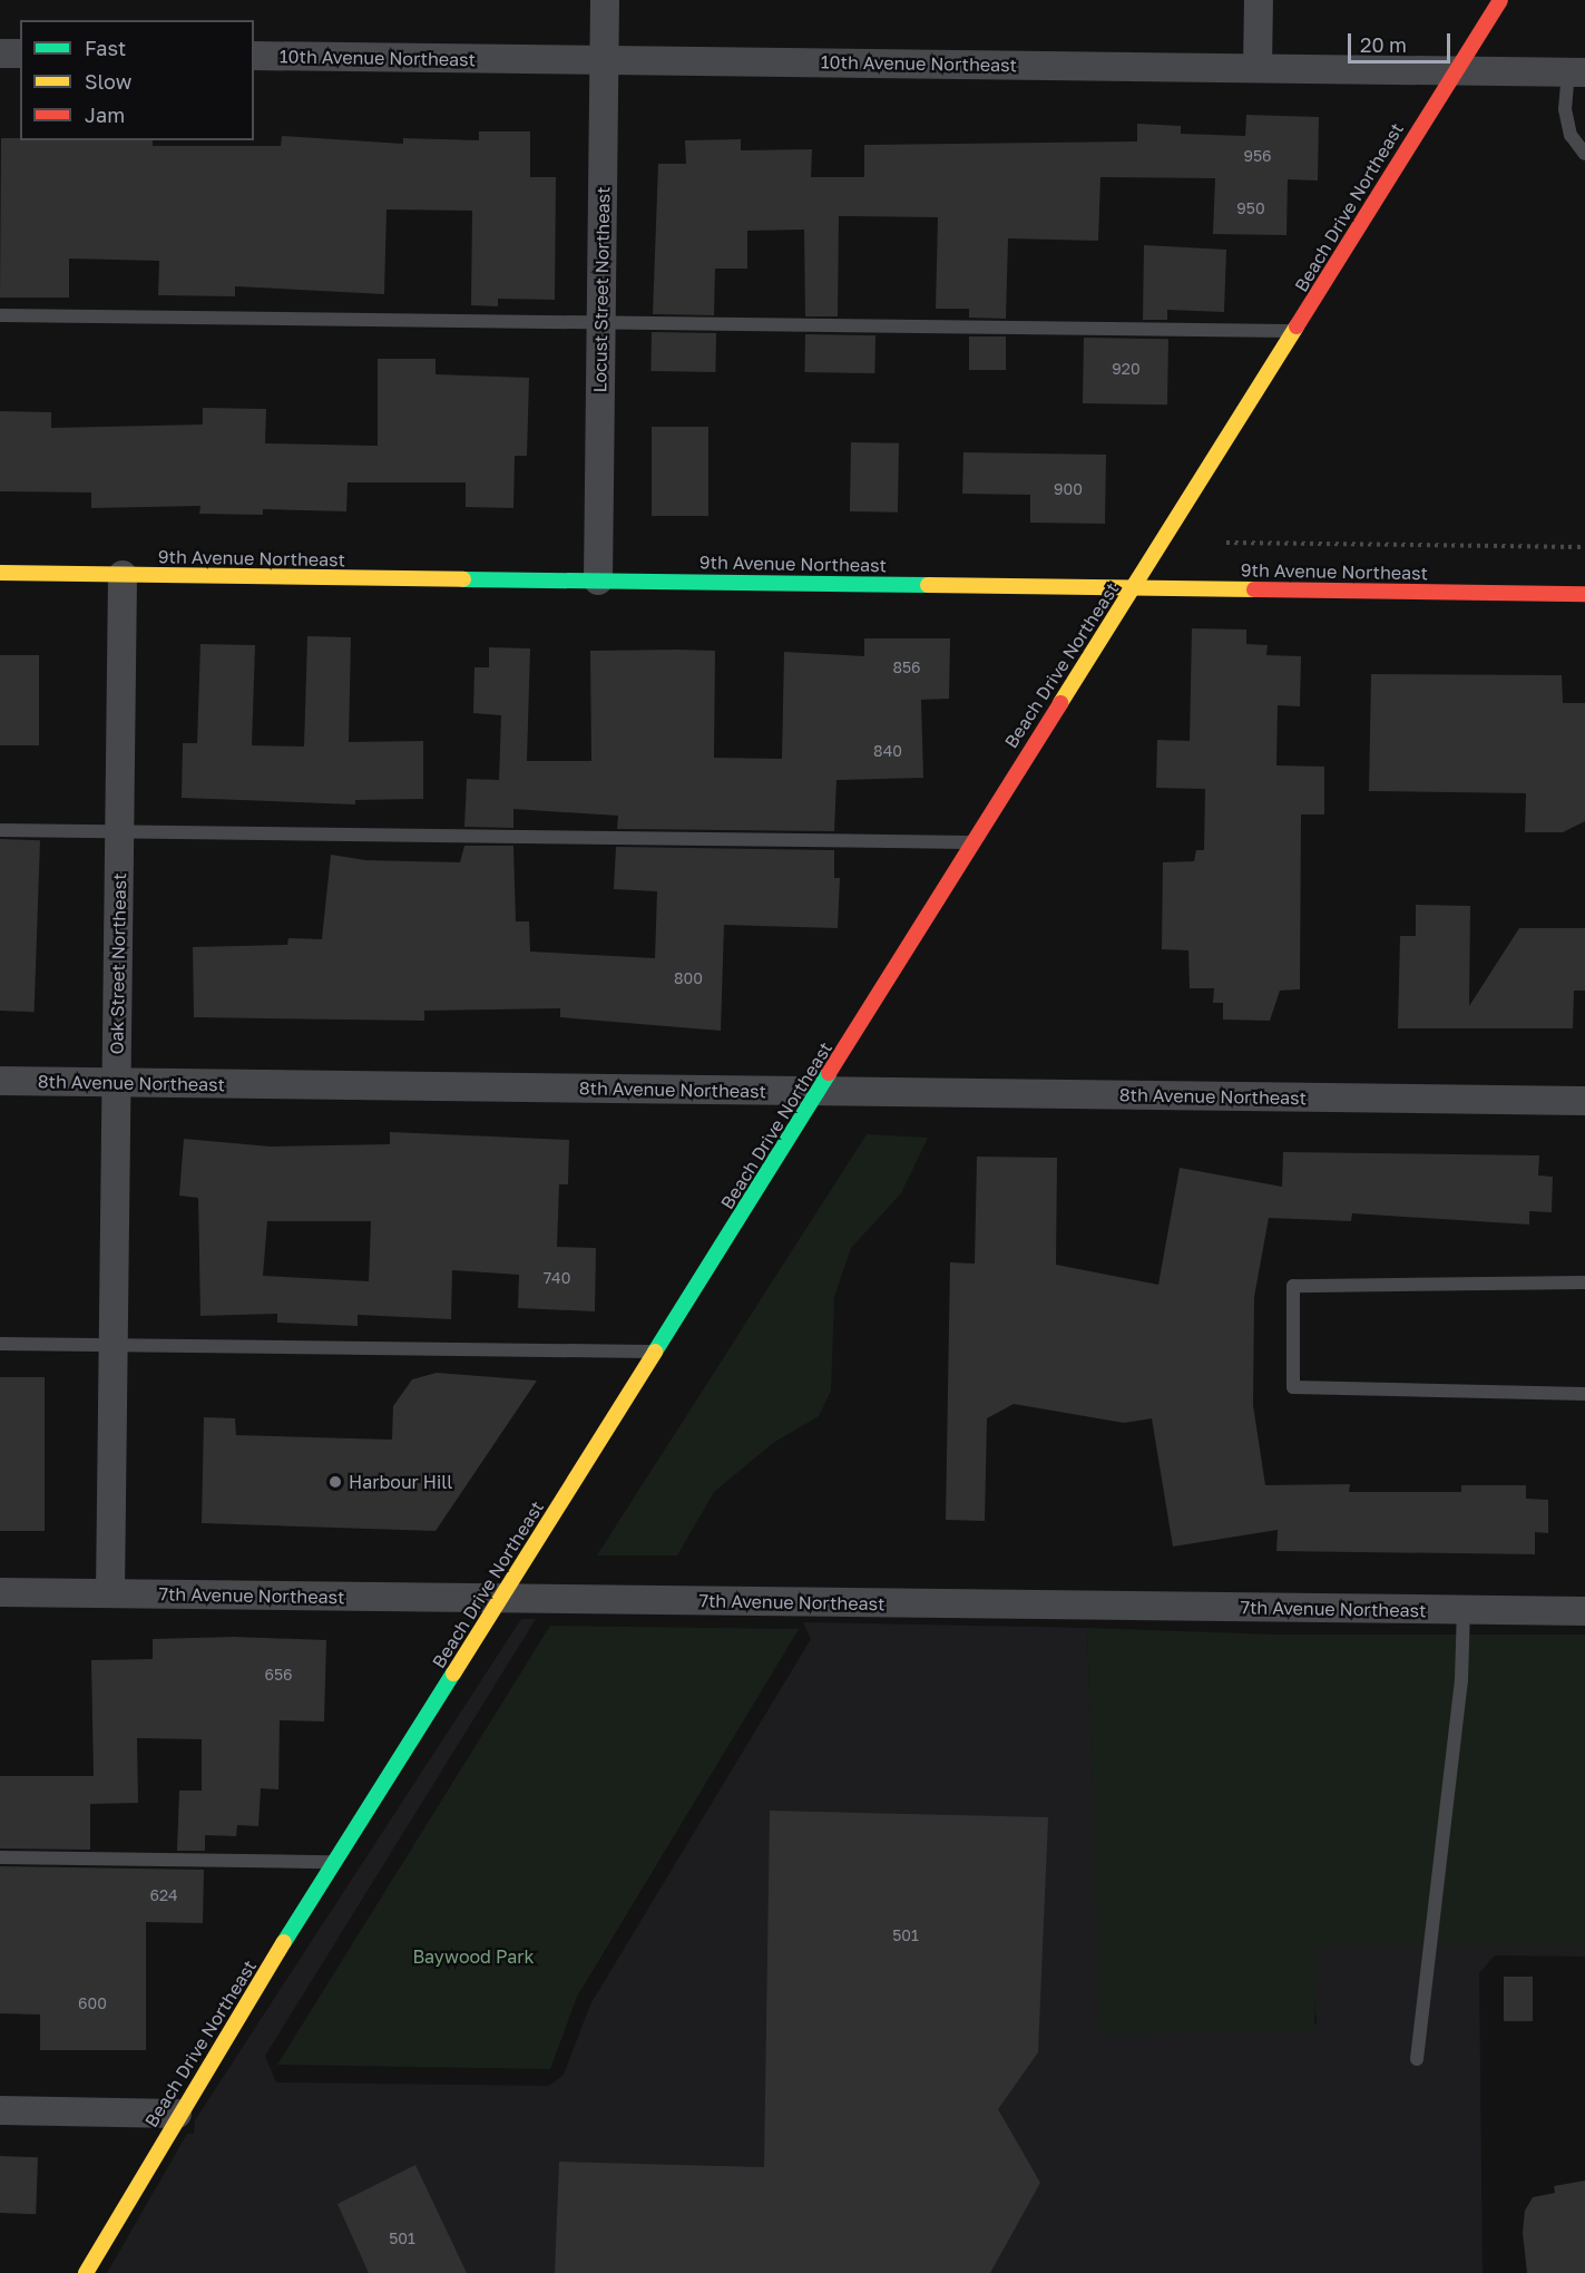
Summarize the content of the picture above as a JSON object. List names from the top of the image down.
{
  "streets": {
    "street": [
      "10th Avenue Northeast",
      "Beach Drive Northeast",
      "Locust Street Northeast",
      "9th Avenue Northeast",
      "Oak Street Northeast",
      "8th Avenue Northeast",
      "7th Avenue Northeast"
    ]
  },
  "crossings": [
    ["10th Avenue Northeast", "Beach Drive Northeast"],
    ["10th Avenue Northeast", "Locust Street Northeast"],
    ["Beach Drive Northeast", "9th Avenue Northeast"],
    ["Beach Drive Northeast", "8th Avenue Northeast"],
    ["Beach Drive Northeast", "7th Avenue Northeast"],
    ["Locust Street Northeast", "9th Avenue Northeast"],
    ["9th Avenue Northeast", "Oak Street Northeast"],
    ["Oak Street Northeast", "8th Avenue Northeast"],
    ["Oak Street Northeast", "7th Avenue Northeast"]
  ],
  "parks": ["Baywood Park"],
  "places": ["Harbour Hill"],
  "house_numbers": [
    "956",
    "950",
    "920",
    "900",
    "856",
    "840",
    "800",
    "740",
    "656",
    "624",
    "501",
    "600",
    "501"
  ],
  "legend": ["Fast", "Slow", "Jam"],
  "scale_bar": "20 m"
}
